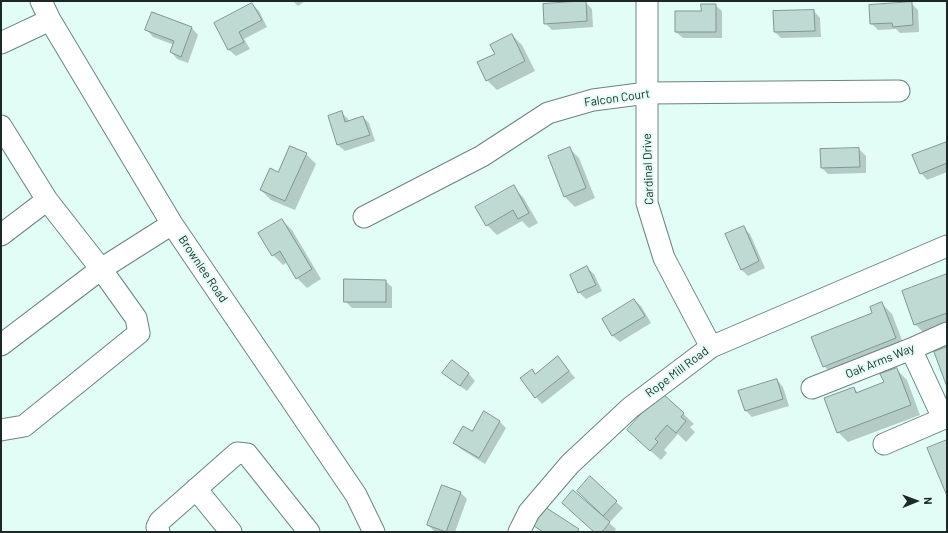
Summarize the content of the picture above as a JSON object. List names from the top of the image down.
{
  "streets": {
    "street": [
      "Falcon Court",
      "Cardinal Drive",
      "Brownlee Road",
      "Oak Arms Way",
      "Rope Mill Road"
    ]
  },
  "crossings": [
    ["Falcon Court", "Cardinal Drive"],
    ["Cardinal Drive", "Rope Mill Road"]
  ],
  "north": "right"
}
